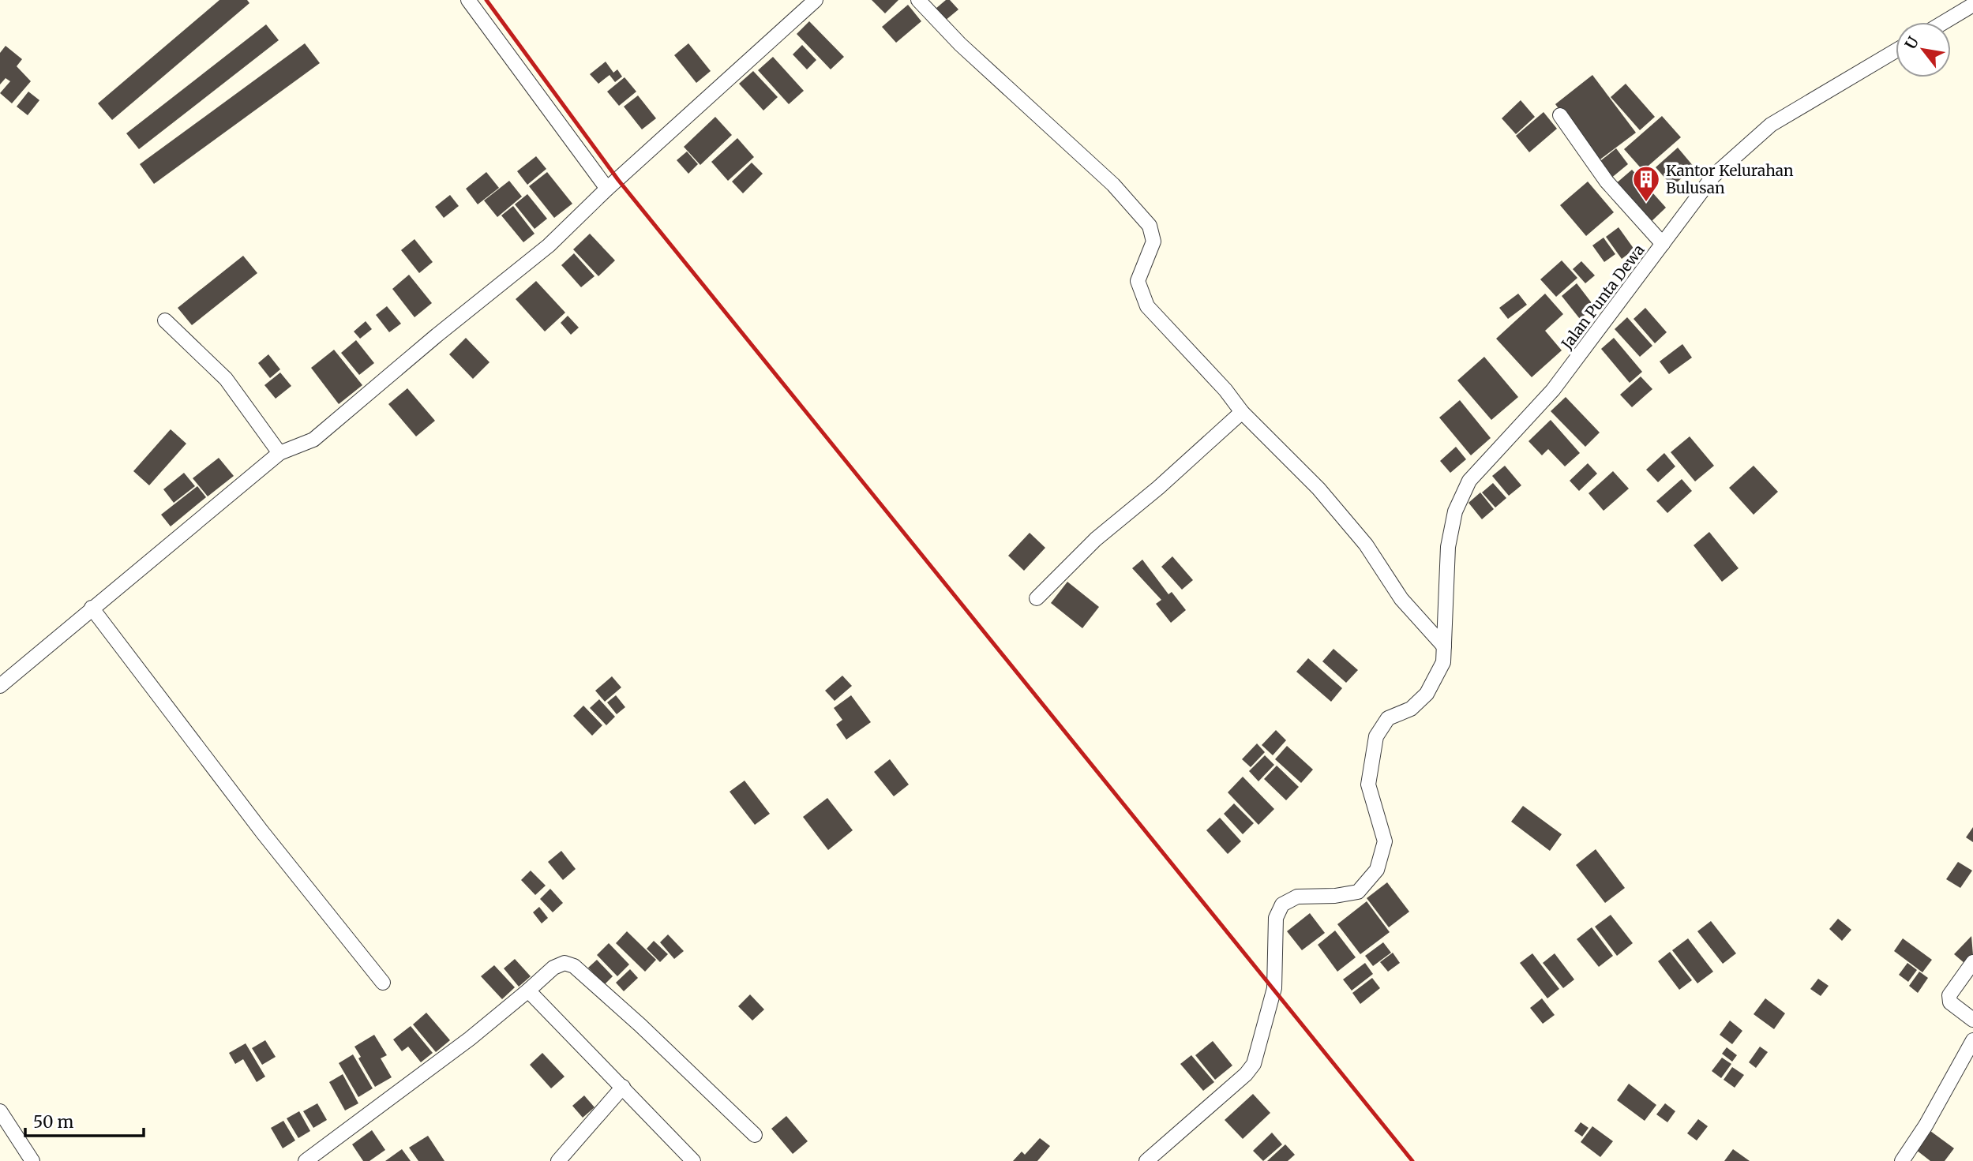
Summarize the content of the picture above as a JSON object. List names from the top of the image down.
{
  "streets": {
    "street": ["Jalan Punta Dewa"]
  },
  "places": {
    "building": ["Kantor Kelurahan Bulusan"]
  },
  "scale_bar": "50 m",
  "north": "top left"
}
